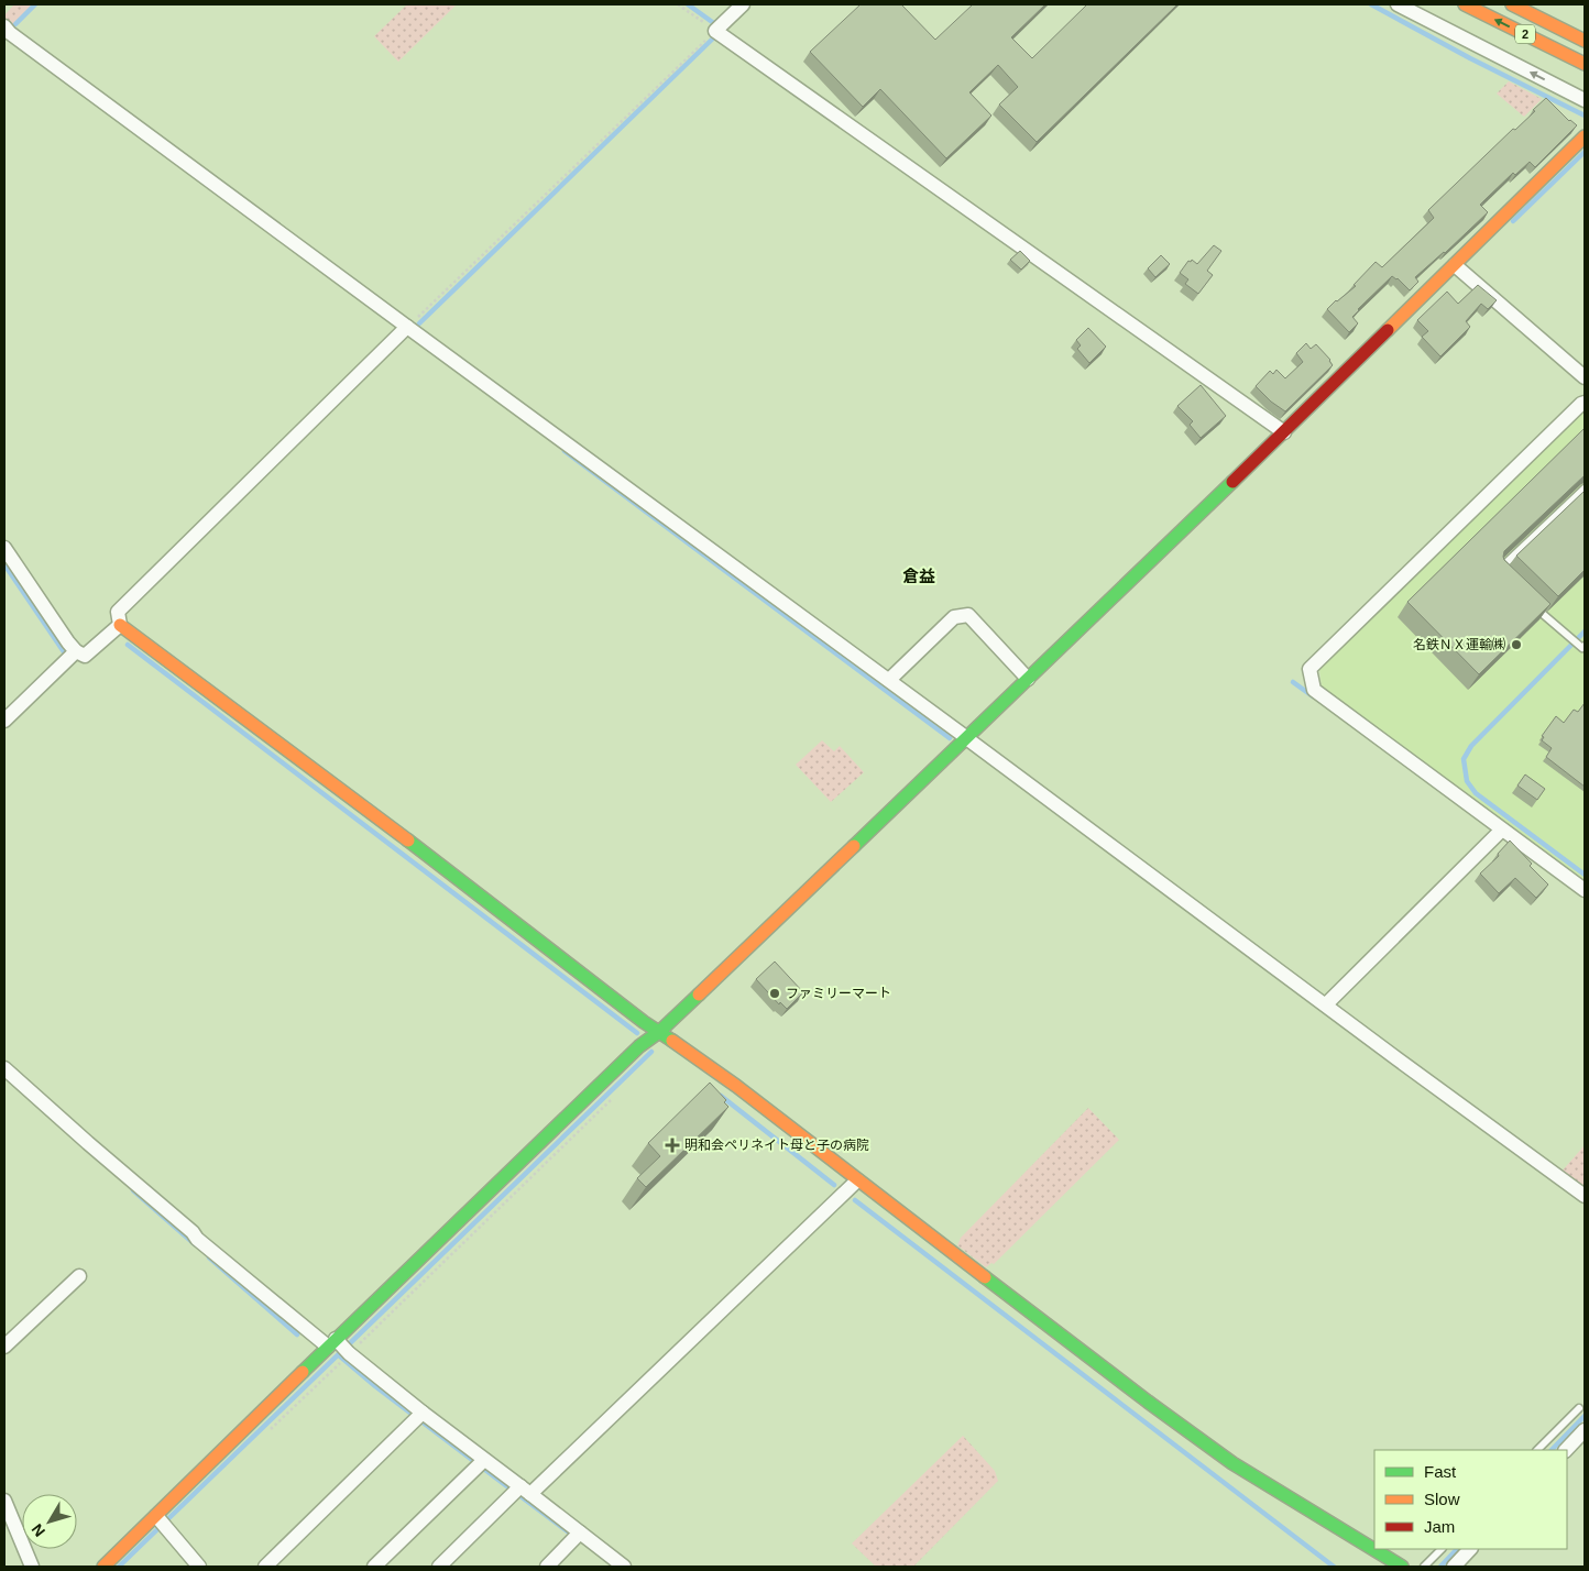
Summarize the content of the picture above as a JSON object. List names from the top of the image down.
{
  "streets": {
    "main road": ["2"]
  },
  "districts": ["倉益"],
  "places": {
    "other": ["名鉄ＮＸ運輸㈱", "ファミリーマート"],
    "health": ["明和会ペリネイト母と子の病院"]
  },
  "legend": ["Fast", "Slow", "Jam"],
  "north": "bottom left"
}
